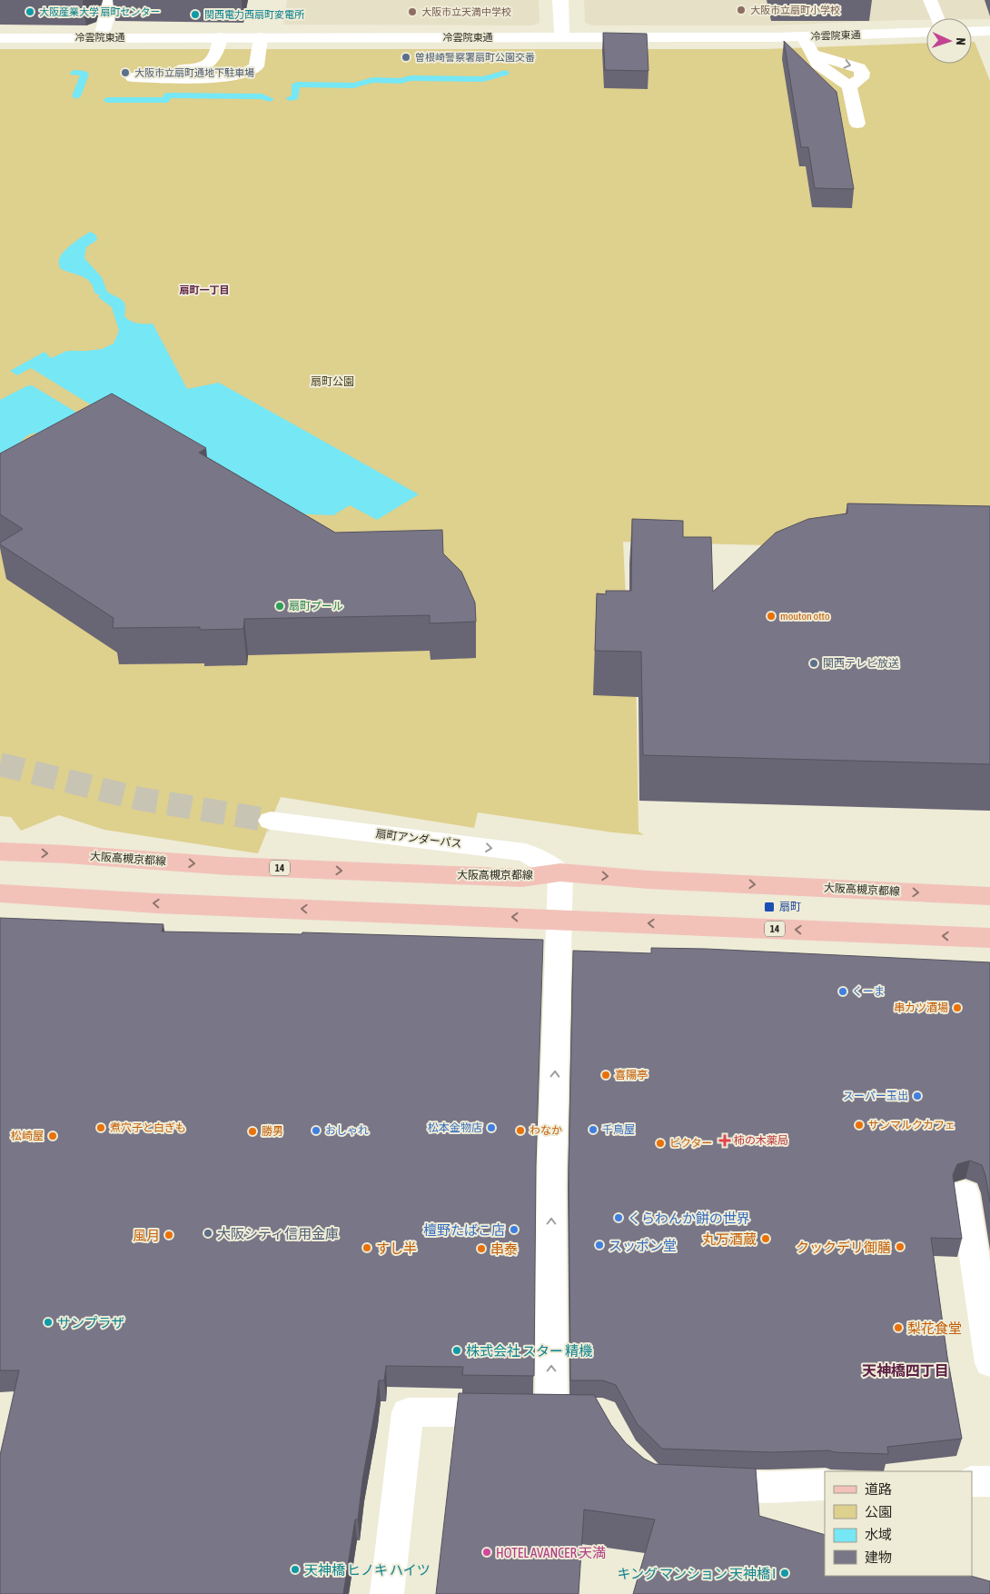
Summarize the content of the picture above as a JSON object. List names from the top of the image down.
{
  "streets": {
    "main road": ["大阪高槻京都線", "14"],
    "street": ["冷雲院東通", "扇町アンダーパス"]
  },
  "crossings": [
    ["扇町アンダーパス", "大阪高槻京都線"]
  ],
  "one_way": ["扇町アンダーパス"],
  "districts": ["扇町一丁目", "天神橋四丁目"],
  "parks": ["扇町公園"],
  "places": {
    "other": [
      "大阪市立扇町小学校",
      "大阪産業大学 扇町センター",
      "大阪市立天満中学校",
      "関西電力西扇町変電所",
      "曽根崎警察署扇町公園交番",
      "大阪市立扇町通地下駐車場",
      "扇町プール",
      "mouton otto",
      "関西テレビ放送",
      "くーま",
      "串カツ酒場",
      "喜陽亭",
      "スーパー玉出",
      "サンマルクカフェ",
      "煮穴子と白ぎも",
      "松本金物店",
      "千鳥屋",
      "おしゃれ",
      "わなか",
      "勝男",
      "松崎屋",
      "ビクター",
      "くらわんか餅の世界",
      "檀野たばこ店",
      "大阪シティ信用金庫",
      "風月",
      "丸万酒蔵",
      "スッポン堂",
      "クックデリ御膳",
      "すし半",
      "串泰",
      "サンプラザ",
      "梨花食堂",
      "株式会社 スター 精機",
      "HOTEL AVANCER 天満",
      "天神橋 ヒノキ ハイツ",
      "キング マンション 天神橋 I"
    ],
    "transit": ["扇町"],
    "health": ["柿の木薬局"]
  },
  "legend": [
    "道路",
    "公園",
    "水域",
    "建物"
  ],
  "north": "right"
}
